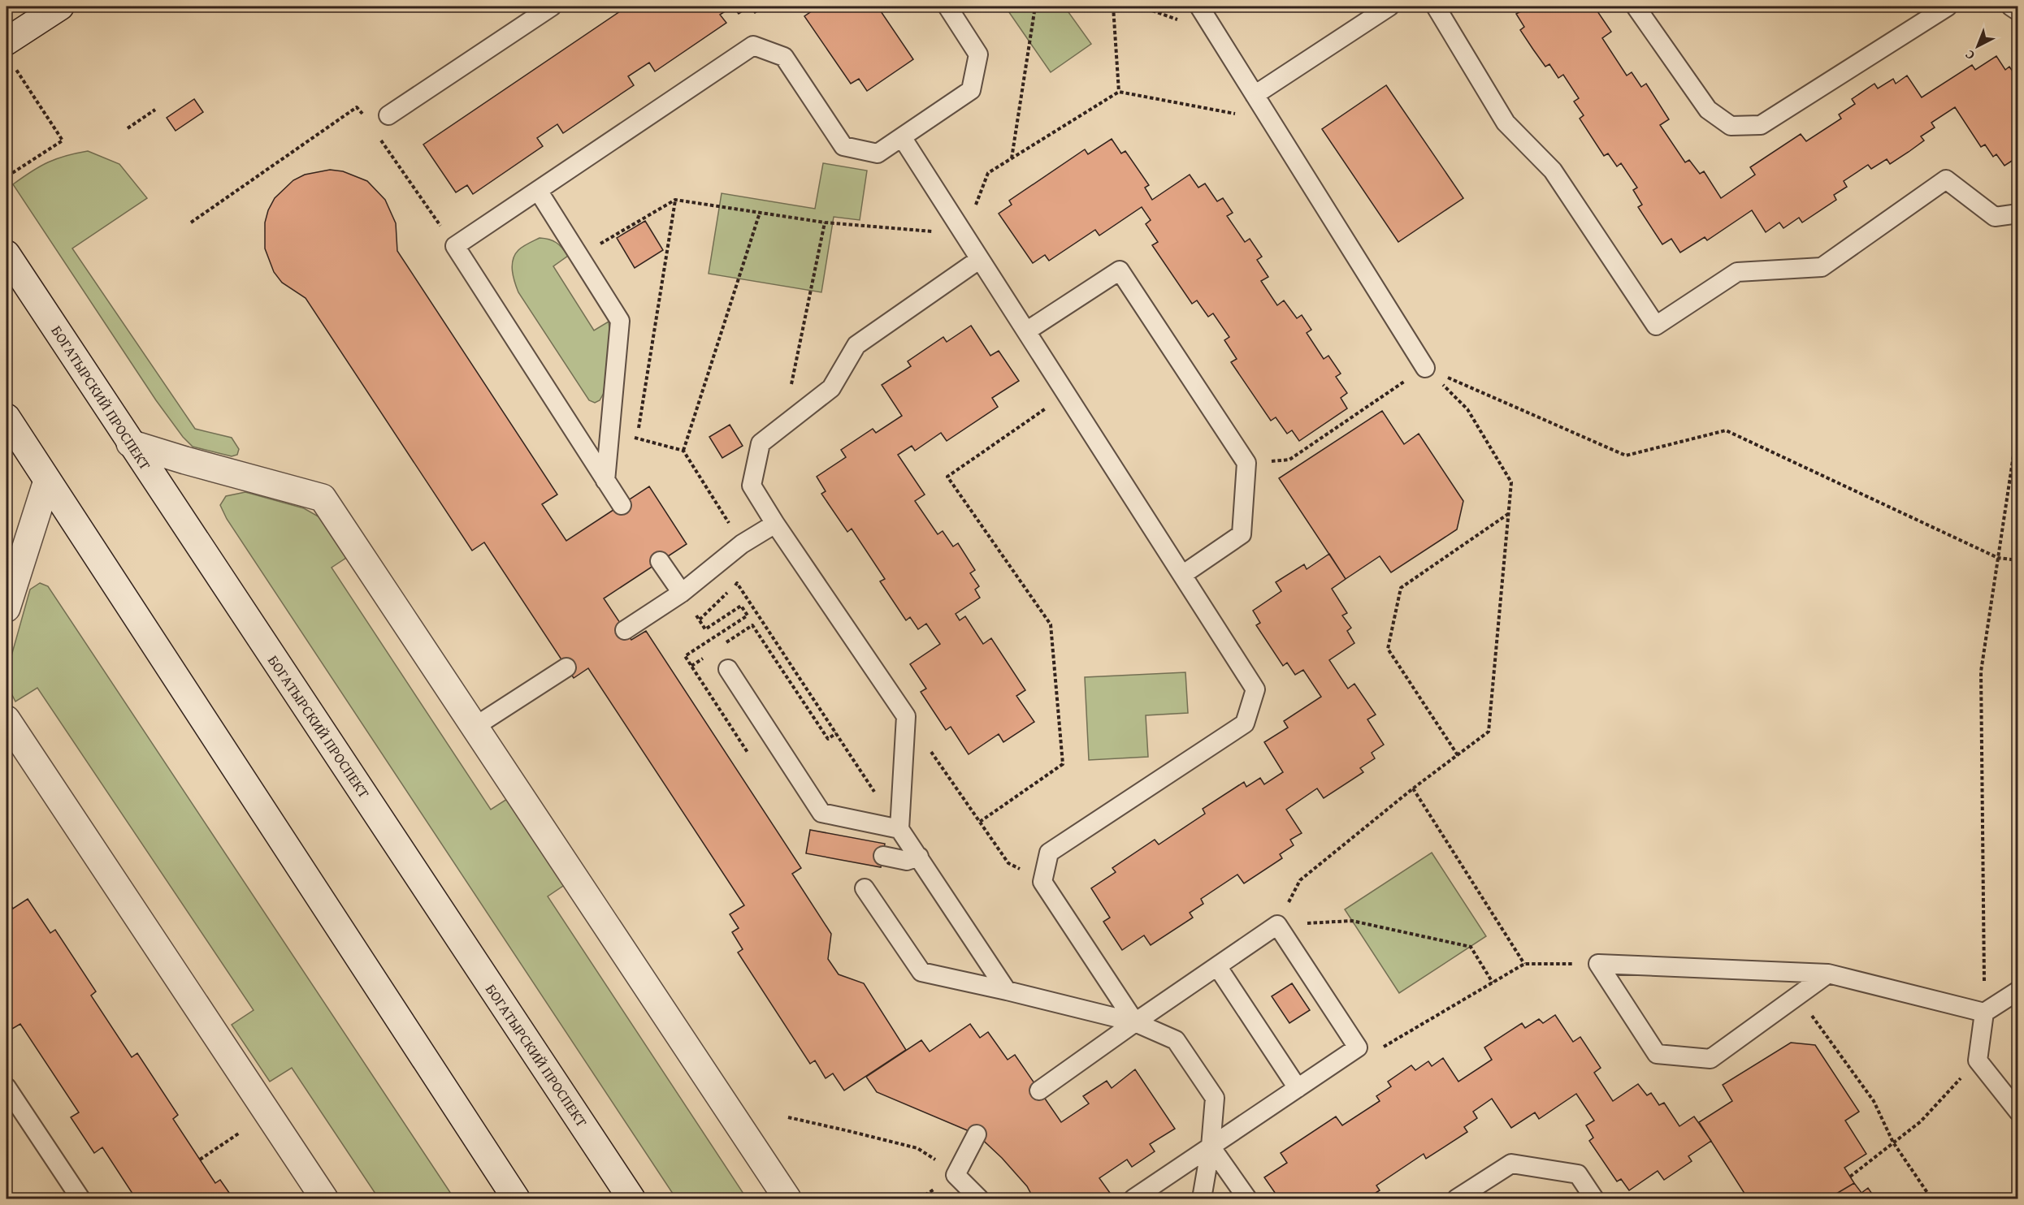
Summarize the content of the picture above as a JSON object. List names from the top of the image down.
{
  "streets": {
    "main road": ["БОГАТЫРСКИЙ ПРОСПЕКТ"]
  },
  "north": "bottom left"
}
